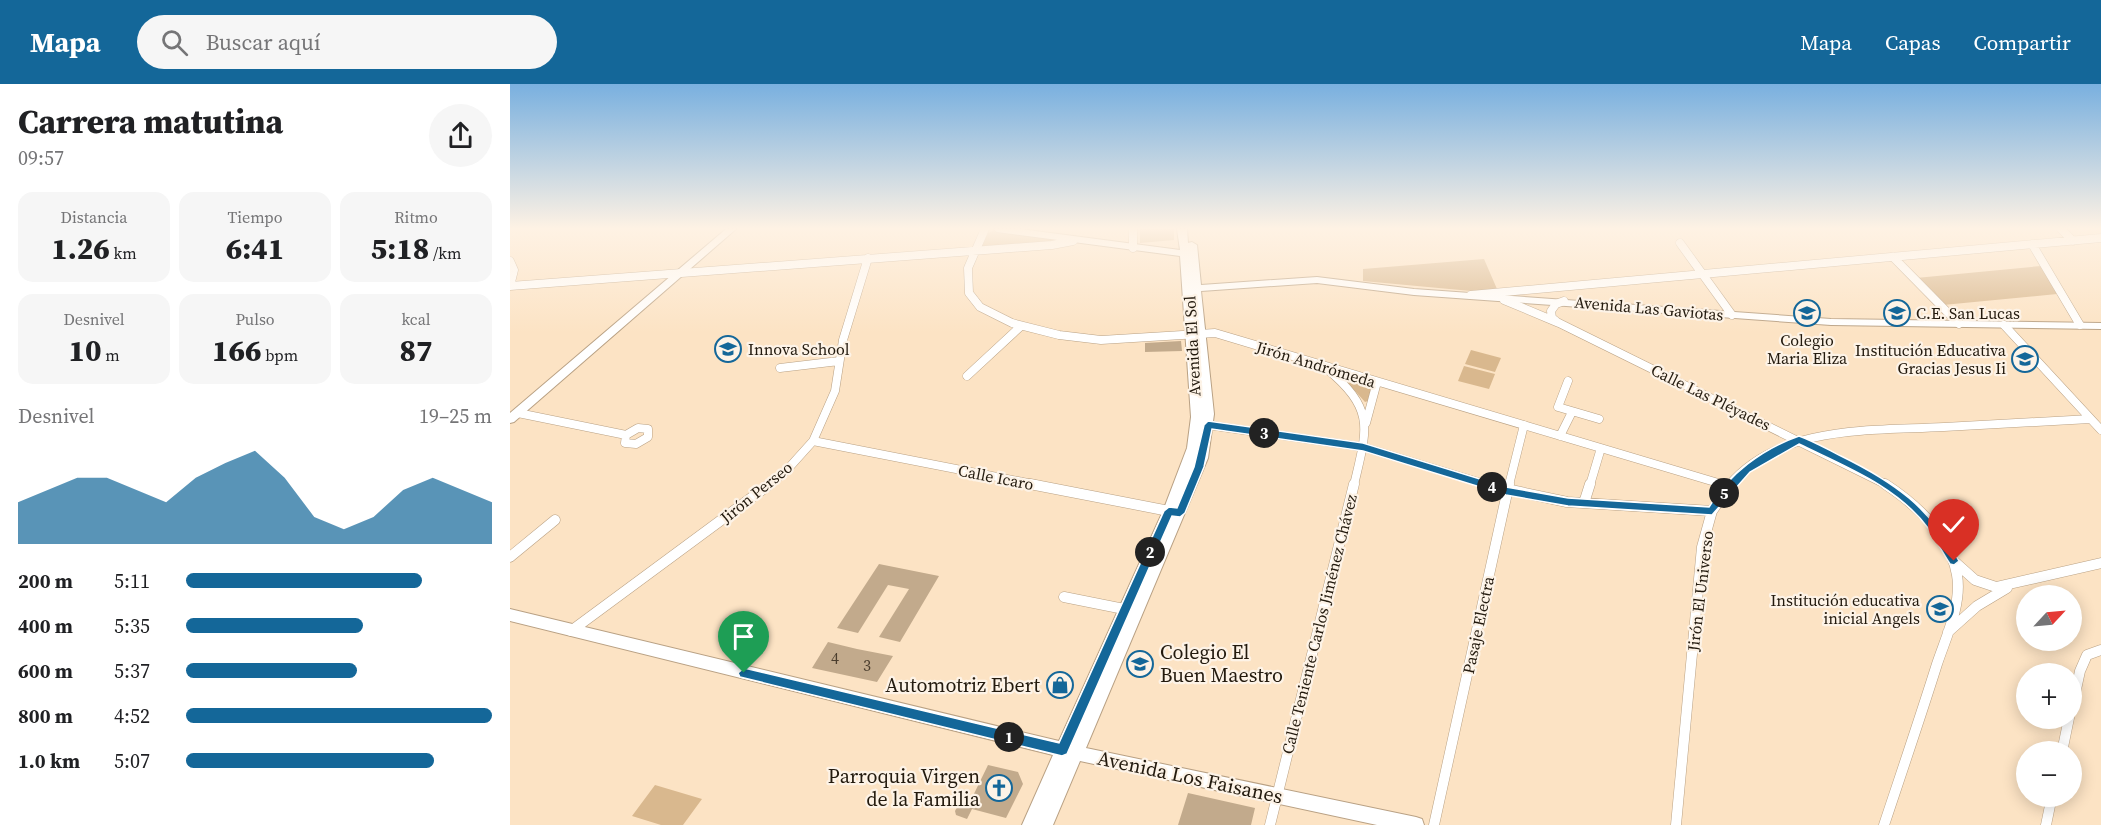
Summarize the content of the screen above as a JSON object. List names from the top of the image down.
{
  "streets": {
    "street": [
      "Avenida Las Gaviotas",
      "Avenida El Sol",
      "Jirón Andrómeda",
      "Calle Las Pléyades",
      "Calle Icaro",
      "Jirón Perseo",
      "Jirón El Universo",
      "Calle Teniente Carlos Jiménez Chávez",
      "Pasaje Electra",
      "Avenida Los Faisanes"
    ]
  },
  "crossings": [
    ["Avenida Las Gaviotas", "Avenida El Sol"],
    ["Avenida Las Gaviotas", "Calle Las Pléyades"],
    ["Avenida El Sol", "Jirón Andrómeda"],
    ["Avenida El Sol", "Calle Icaro"],
    ["Avenida El Sol", "Avenida Los Faisanes"],
    ["Jirón Andrómeda", "Jirón El Universo"],
    ["Jirón Andrómeda", "Calle Teniente Carlos Jiménez Chávez"],
    ["Jirón Andrómeda", "Pasaje Electra"],
    ["Calle Las Pléyades", "Jirón El Universo"],
    ["Calle Icaro", "Jirón Perseo"],
    ["Jirón Perseo", "Avenida Los Faisanes"],
    ["Calle Teniente Carlos Jiménez Chávez", "Avenida Los Faisanes"]
  ],
  "places": {
    "school or university": [
      "Colegio Maria Eliza",
      "C.E. San Lucas",
      "Innova School",
      "Institución Educativa Gracias Jesus Ii",
      "Institución educativa inicial Angels",
      "Colegio El Buen Maestro"
    ],
    "shop": ["Automotriz Ebert"],
    "church": ["Parroquia Virgen de la Familia"]
  },
  "house_numbers": ["4", "3"],
  "north": "top right",
  "page": {
    "header": "Mapa",
    "search": "Buscar aquí",
    "nav": ["Mapa", "Capas", "Compartir"],
    "heading": ["Carrera matutina", "09:57"],
    "stats": [
      ["Distancia", "1.26 km"],
      ["Tiempo", "6:41"],
      ["Ritmo", "5:18 /km"],
      ["Desnivel", "10 m"],
      ["Pulso", "166 bpm"],
      ["kcal", "87"]
    ],
    "chart": ["Desnivel", "19–25 m"],
    "pins": [
      "3",
      "4",
      "5",
      "2",
      "1"
    ],
    "list": [
      {
        "name": "200 m",
        "note": "5:11"
      },
      {
        "name": "400 m",
        "note": "5:35"
      },
      {
        "name": "600 m",
        "note": "5:37"
      },
      {
        "name": "800 m",
        "note": "4:52"
      },
      {
        "name": "1.0 km",
        "note": "5:07"
      }
    ],
    "map_buttons": ["+", "−"]
  }
}
